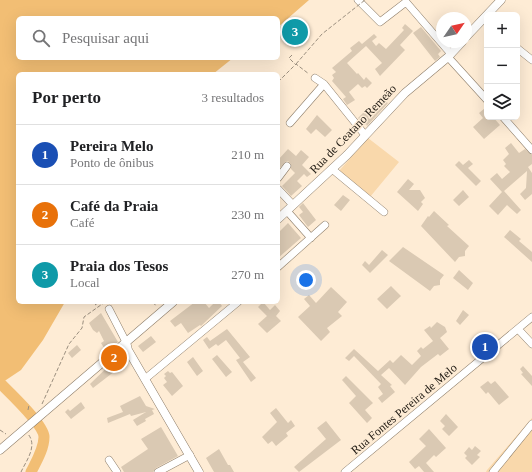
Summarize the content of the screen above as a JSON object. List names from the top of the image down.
{
  "streets": {
    "main road": ["Rua de Ceatano Remeão"],
    "street": ["Rua Fontes Pereira de Melo"]
  },
  "north": "top right",
  "page": {
    "map_buttons": ["+", "−"],
    "search": "Pesquisar aqui",
    "pins": ["3", "1", "2"],
    "heading": ["Por perto", "3 resultados"],
    "list": [
      {
        "mark": "1",
        "name": "Pereira Melo",
        "note": "Ponto de ônibus",
        "value": "210 m"
      },
      {
        "mark": "2",
        "name": "Café da Praia",
        "note": "Café",
        "value": "230 m"
      },
      {
        "mark": "3",
        "name": "Praia dos Tesos",
        "note": "Local",
        "value": "270 m"
      }
    ]
  }
}
